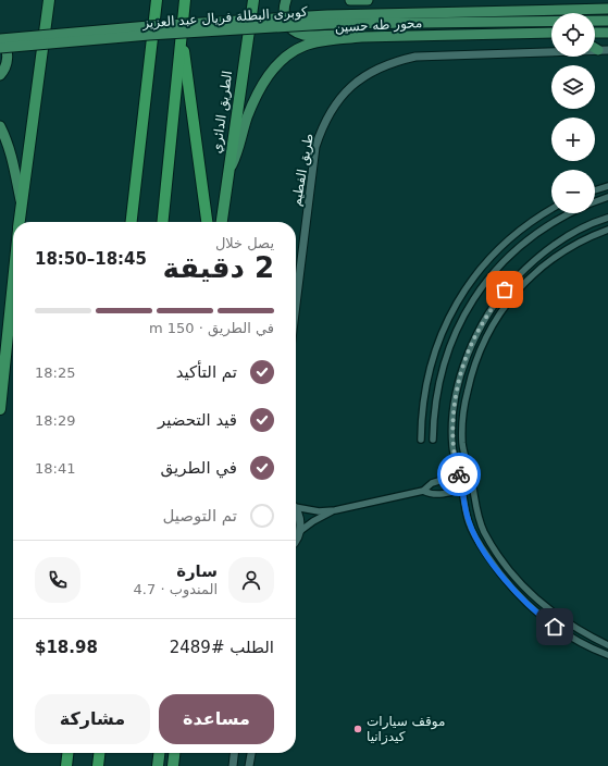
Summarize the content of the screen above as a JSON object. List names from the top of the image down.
{
  "streets": {
    "highway": ["الطريق الدائري"],
    "main road": ["كوبرى البطلة فريال عبد العزيز", "محور طه حسين"],
    "street": ["طريق الفطيم"]
  },
  "crossings": [
    ["محور طه حسين", "الطريق الدائري"]
  ],
  "places": ["موقف سيارات كيدزانيا"],
  "page": {
    "map_buttons": ["+", "−"],
    "heading": ["2 دقيقة", "يصل خلال", "18:45–18:50"],
    "panel": [
      "سارة",
      "المندوب · 4.7",
      "الطلب #2489",
      "$18.98"
    ],
    "bar": "في الطريق · 150 m",
    "list": [
      ["تم التأكيد", "18:25"],
      ["قيد التحضير", "18:29"],
      ["في الطريق", "18:41"],
      "تم التوصيل"
    ],
    "buttons": ["مساعدة", "مشاركة"]
  }
}
